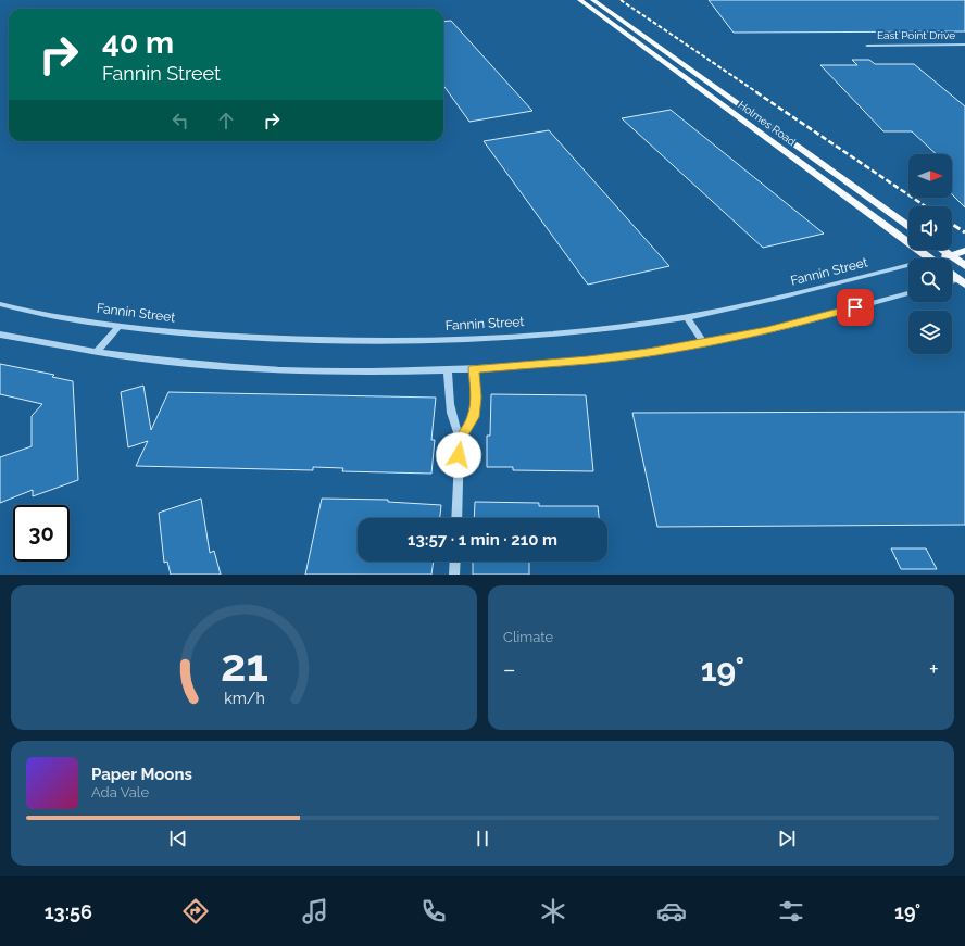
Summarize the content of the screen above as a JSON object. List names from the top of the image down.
{
  "streets": {
    "main road": ["Holmes Road", "Fannin Street"],
    "street": ["East Point Drive"]
  },
  "north": "right",
  "page": {
    "turn": ["40 m", "Fannin Street"],
    "limit": "30",
    "trip": "13:57 · 1 min · 210 m",
    "tile": "Climate",
    "heat": ["−", "19°", "+"],
    "song": ["Paper Moons", "Ada Vale"],
    "tabs": ["13:56", "19°"],
    "gauge": ["21", "km/h"]
  }
}
